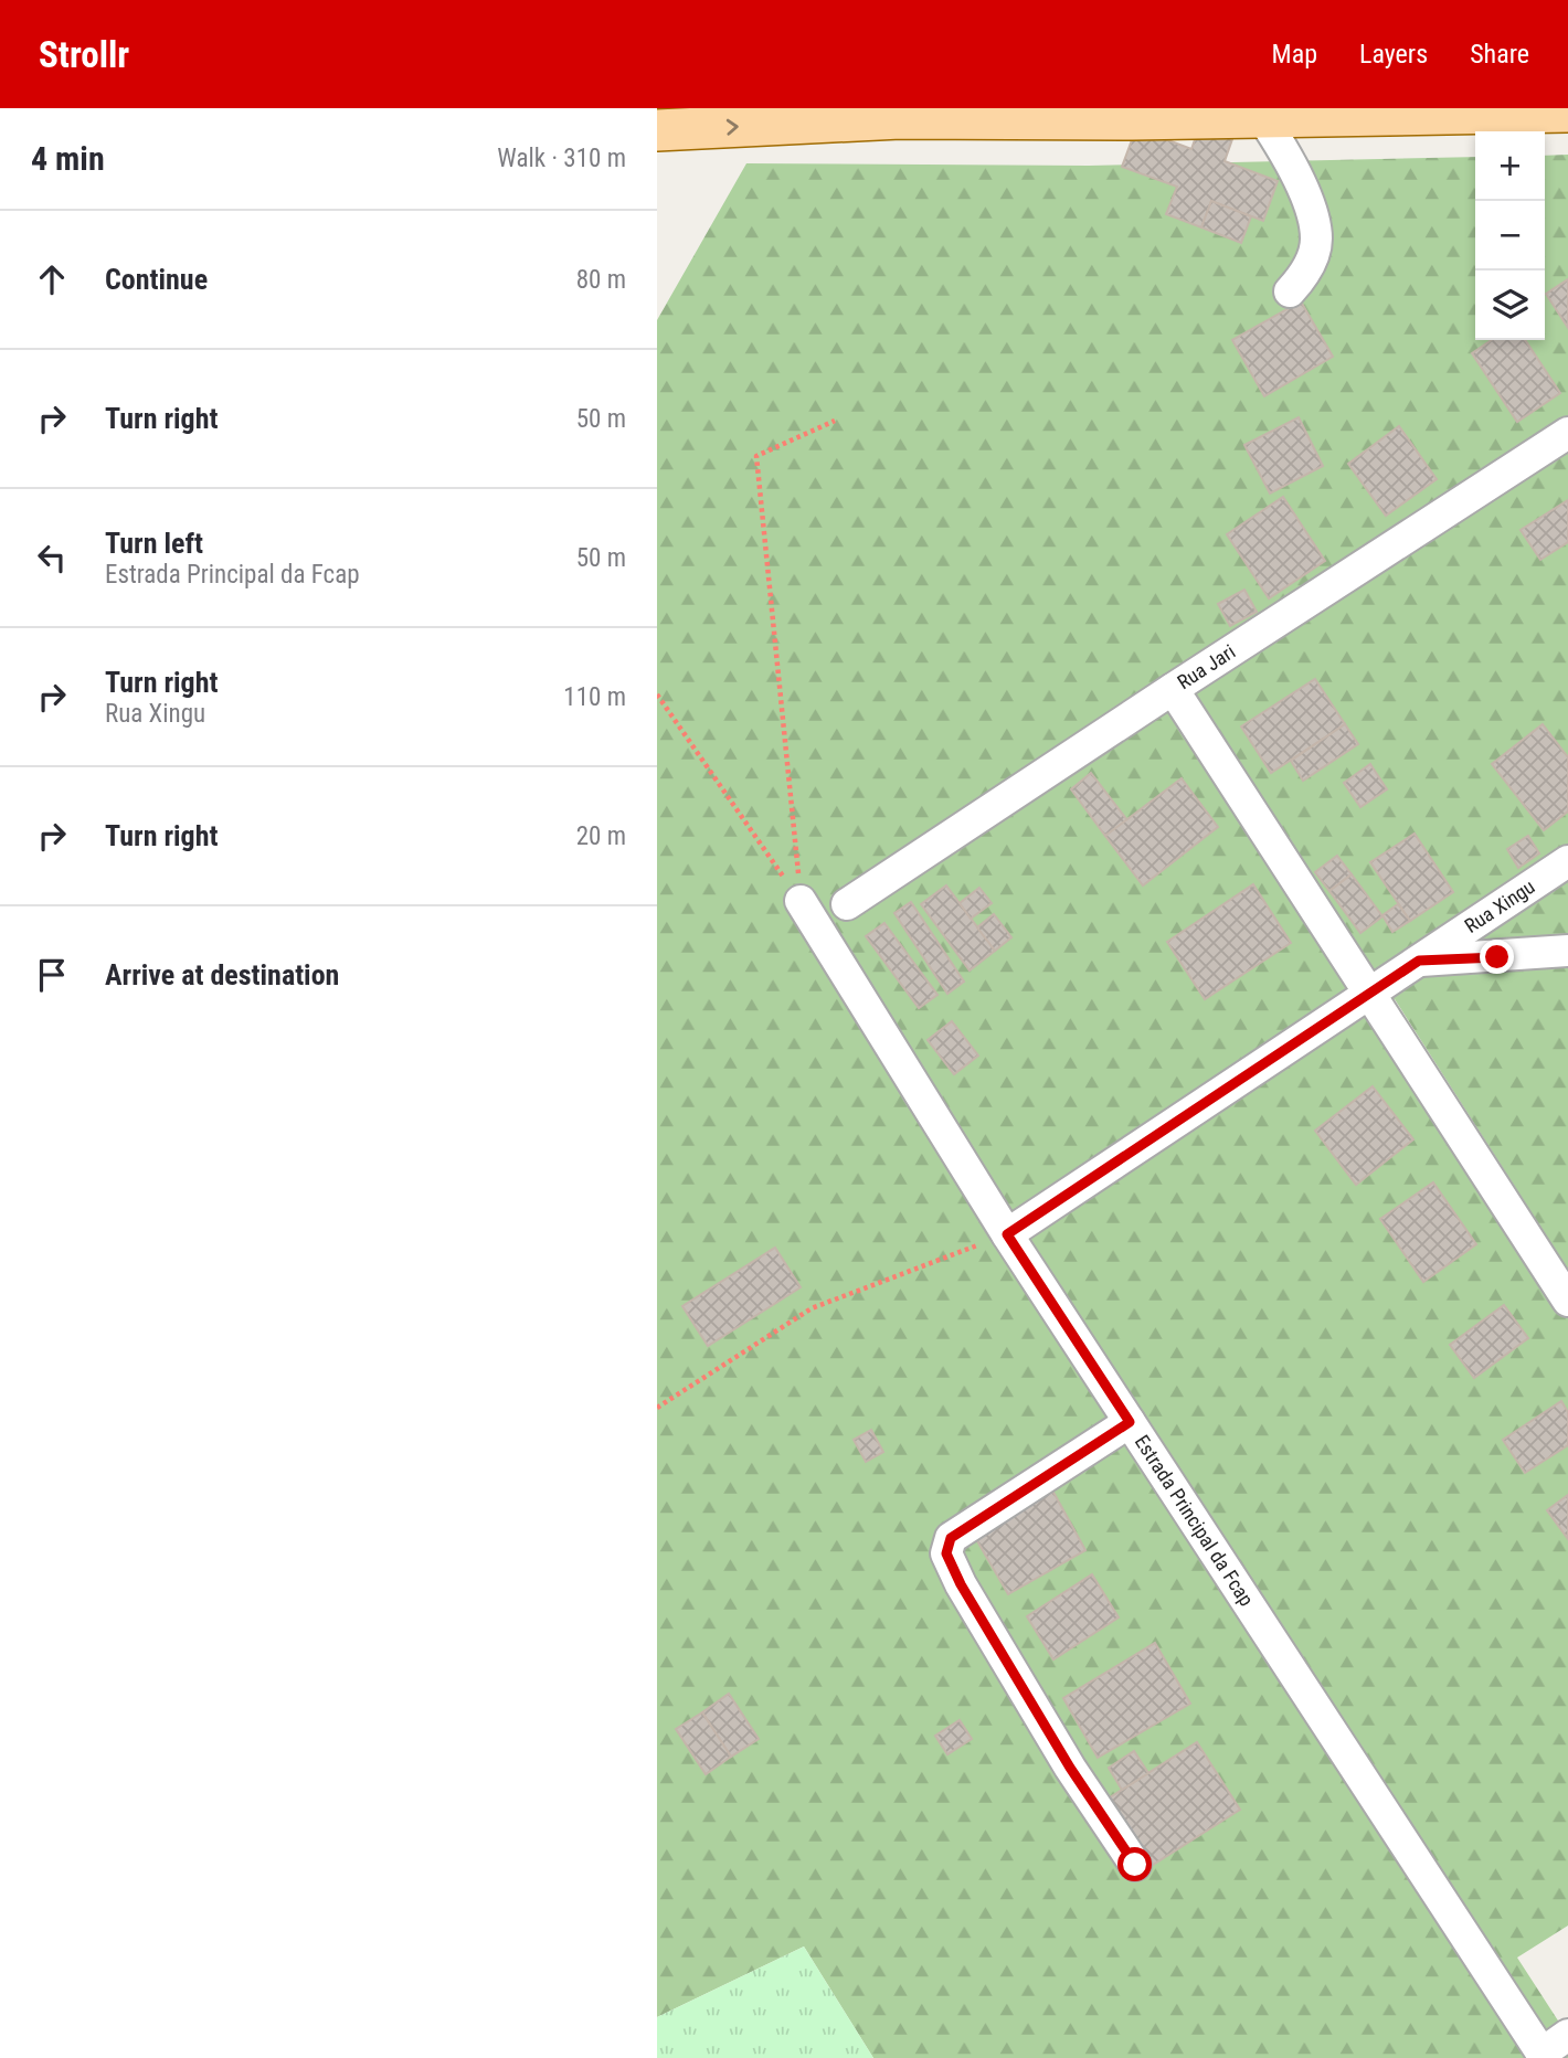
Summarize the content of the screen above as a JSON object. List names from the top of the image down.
{
  "streets": {
    "street": ["Rua Jari", "Rua Xingu", "Estrada Principal da Fcap"]
  },
  "crossings": [
    ["Rua Xingu", "Estrada Principal da Fcap"]
  ],
  "page": {
    "header": "Strollr",
    "nav": ["Map", "Layers", "Share"],
    "heading": ["4 min", "Walk · 310 m"],
    "map_buttons": ["+", "−"],
    "list": [
      ["Continue", "80 m"],
      ["Turn right", "50 m"],
      ["Turn left", "Estrada Principal da Fcap", "50 m"],
      ["Turn right", "Rua Xingu", "110 m"],
      ["Turn right", "20 m"],
      "Arrive at destination"
    ]
  }
}
